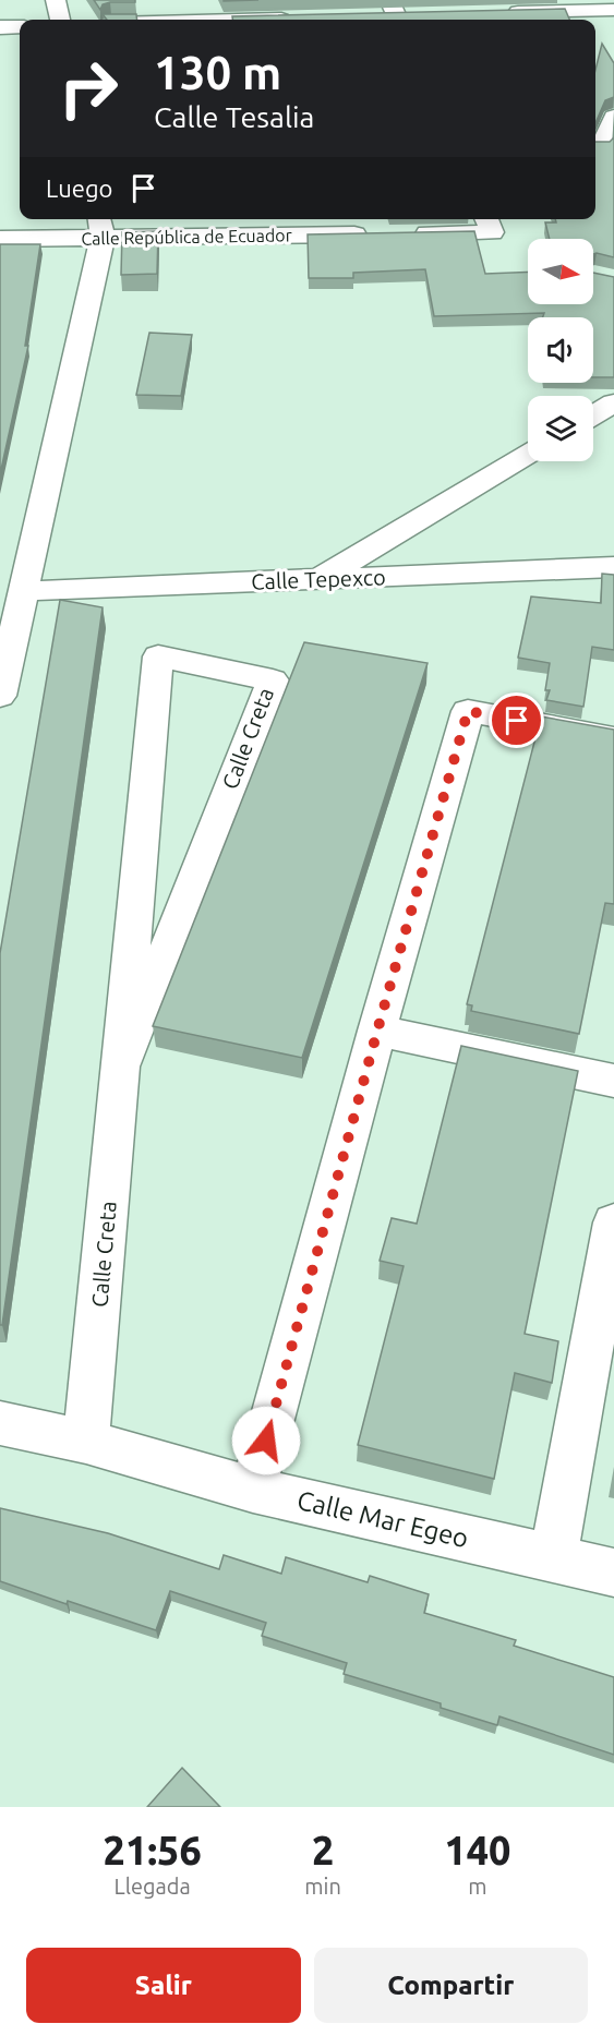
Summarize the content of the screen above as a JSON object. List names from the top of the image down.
{
  "streets": {
    "street": [
      "Calle República de Ecuador",
      "Calle Tepexco",
      "Calle Creta",
      "Calle Mar Egeo"
    ]
  },
  "crossings": [
    ["Calle Creta", "Calle Mar Egeo"]
  ],
  "north": "right",
  "page": {
    "turn": ["130 m", "Calle Tesalia"],
    "then": "Luego",
    "eta": [
      "21:56",
      "Llegada",
      "2",
      "min",
      "140",
      "m"
    ],
    "buttons": ["Salir", "Compartir"]
  }
}
